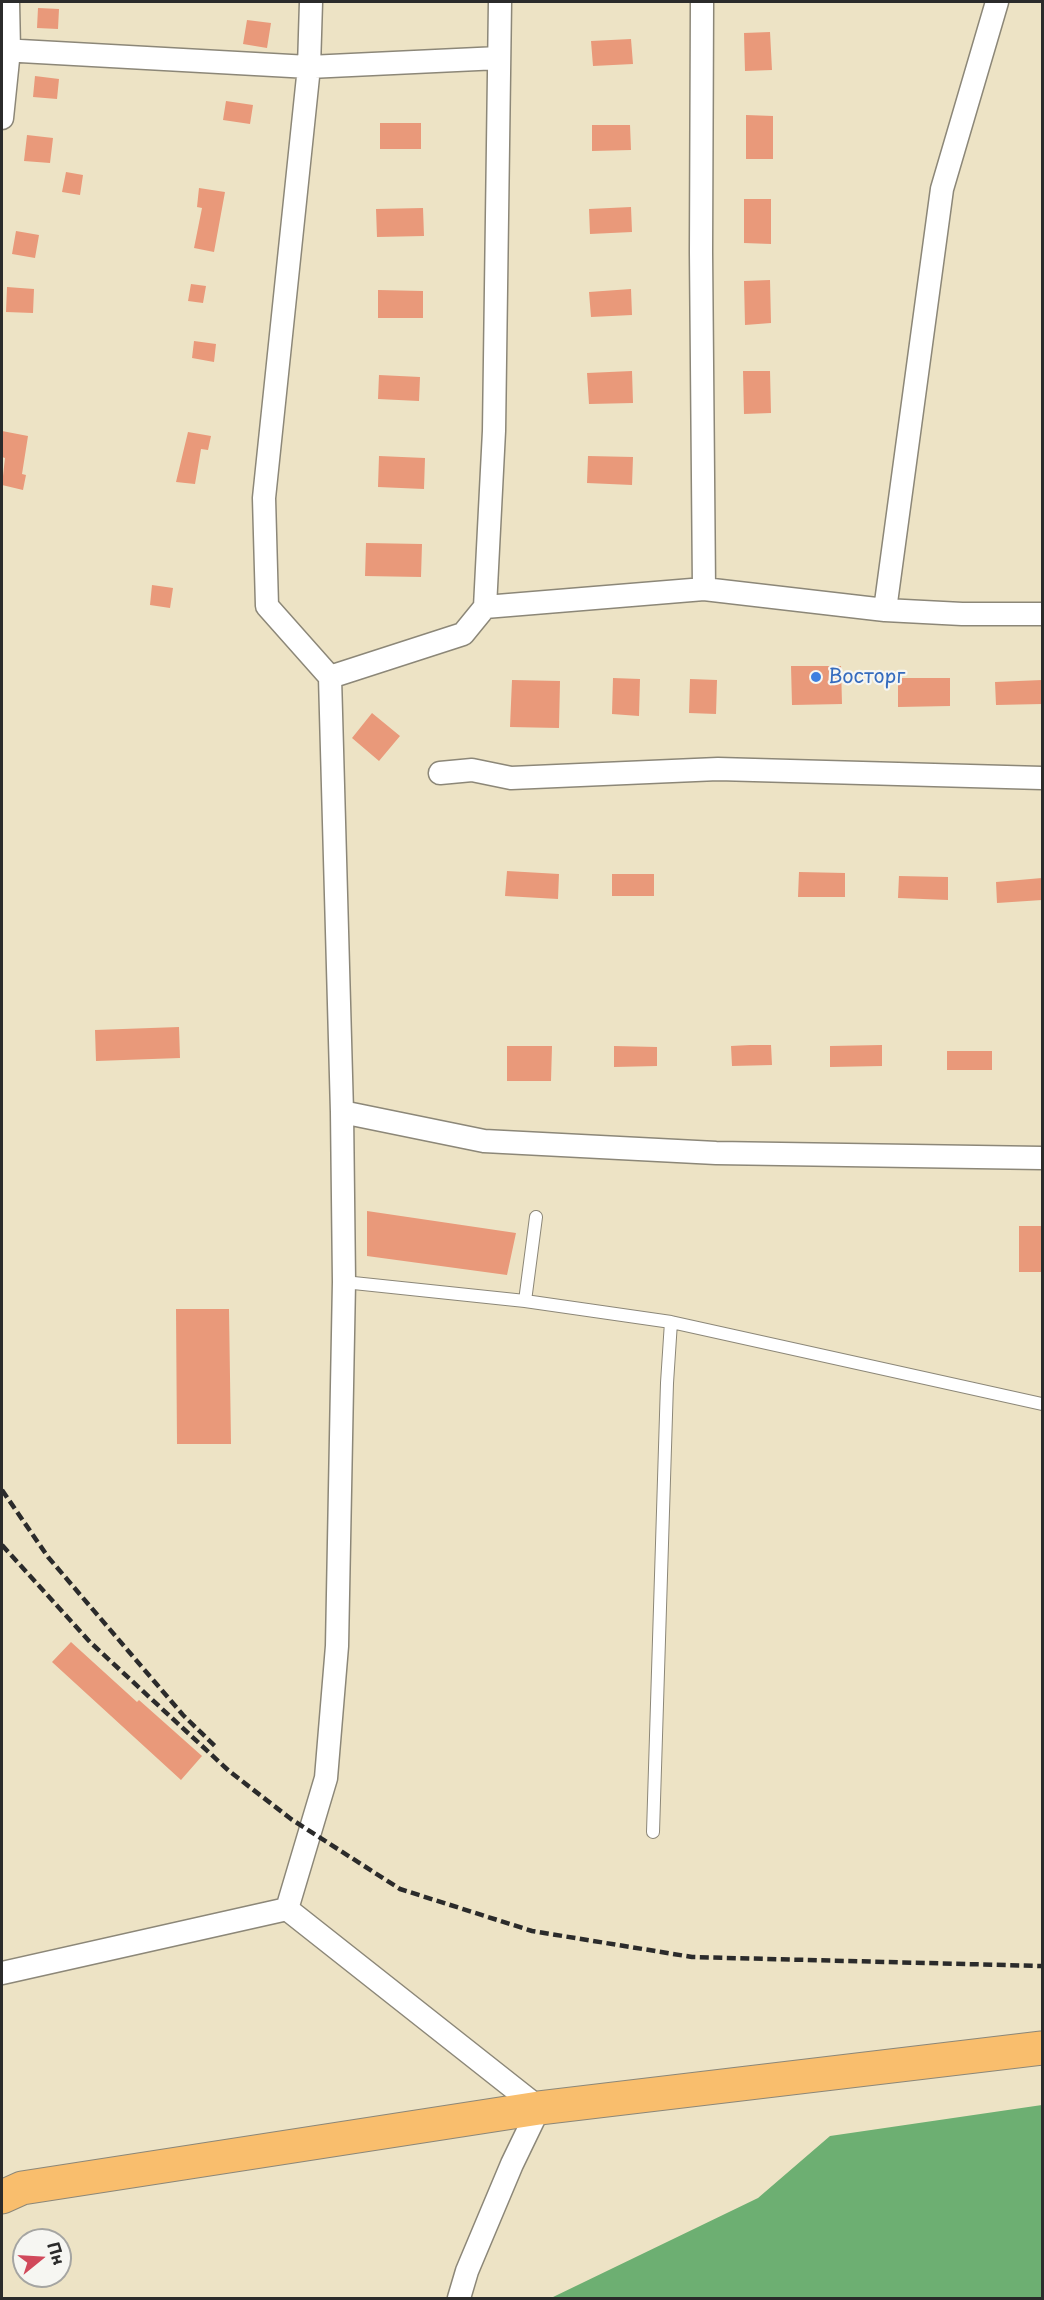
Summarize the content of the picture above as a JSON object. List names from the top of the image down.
{
  "places": ["Восторг"],
  "north": "right"
}
